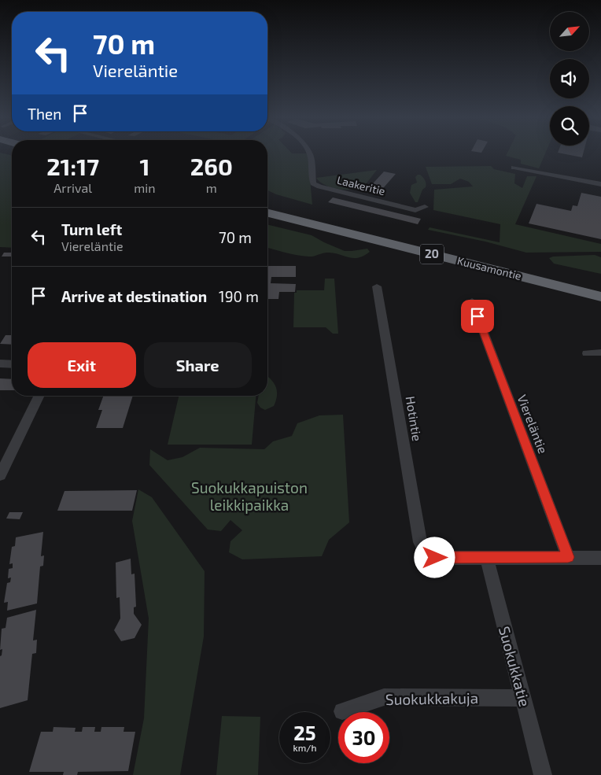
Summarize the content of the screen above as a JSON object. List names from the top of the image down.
{
  "streets": {
    "highway": ["20", "Kuusamontie"],
    "street": [
      "Laakeritie",
      "Hotintie",
      "Viereläntie",
      "Suokukkatie",
      "Suokukkakuja"
    ]
  },
  "crossings": [
    ["Hotintie", "Suokukkatie"],
    ["Suokukkatie", "Suokukkakuja"]
  ],
  "parks": ["Suokukkapuiston leikkipaikka"],
  "north": "top right",
  "page": {
    "turn": ["70 m", "Viereläntie"],
    "then": "Then",
    "eta": [
      "21:17",
      "Arrival",
      "1",
      "min",
      "260",
      "m"
    ],
    "list": [
      {
        "name": "Turn left",
        "note": "Viereläntie",
        "value": "70 m"
      },
      {
        "name": "Arrive at destination",
        "value": "190 m"
      }
    ],
    "buttons": ["Exit", "Share"],
    "speed": "25 km/h",
    "limit": "30"
  }
}
